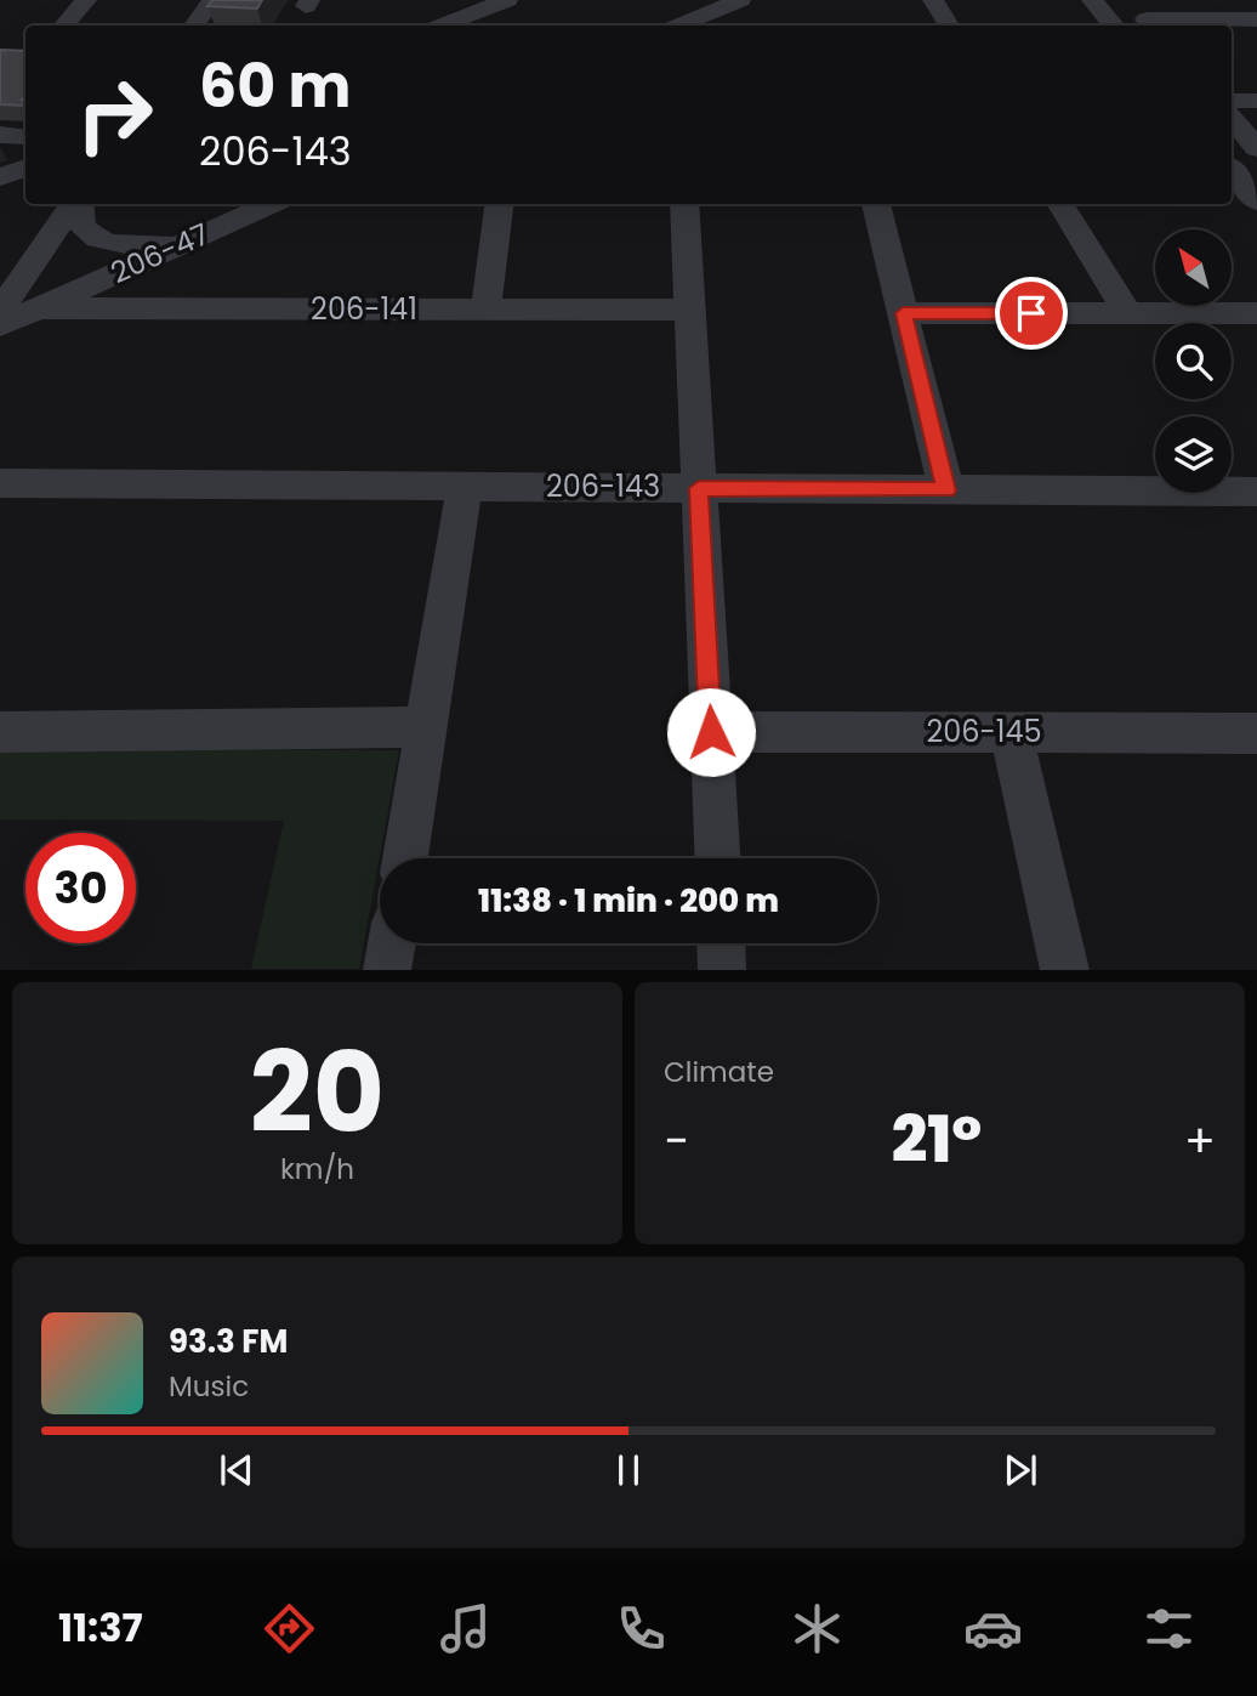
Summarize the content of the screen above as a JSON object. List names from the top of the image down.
{
  "streets": {
    "street": [
      "206-47",
      "206-141",
      "206-143",
      "206-145"
    ]
  },
  "crossings": [
    ["206-47", "206-141"]
  ],
  "north": "top left",
  "page": {
    "turn": ["60 m", "206-143"],
    "limit": "30",
    "trip": "11:38 · 1 min · 200 m",
    "tile": [
      ["20", "km/h"],
      "Climate"
    ],
    "heat": ["−", "21°", "+"],
    "song": ["93.3 FM", "Music"],
    "tabs": "11:37"
  }
}
